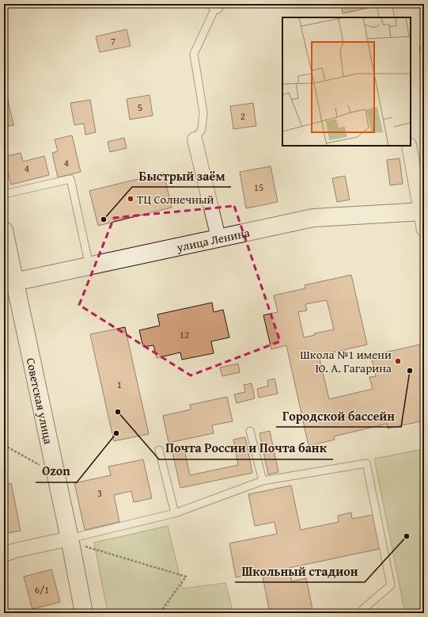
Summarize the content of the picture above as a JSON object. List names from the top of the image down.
{
  "streets": {
    "main road": ["улица Ленина", "Советская улица"]
  },
  "crossings": [
    ["улица Ленина", "Советская улица"]
  ],
  "places": [
    "ТЦ Солнечный",
    "Быстрый заём",
    "Школа №1 имени Ю. А. Гагарина",
    "Городской бассейн",
    "Почта России и Почта банк",
    "Ozon",
    "Школьный стадион"
  ],
  "house_numbers": [
    "7",
    "5",
    "2",
    "4",
    "4",
    "15",
    "12",
    "1",
    "3",
    "6/1"
  ]
}
